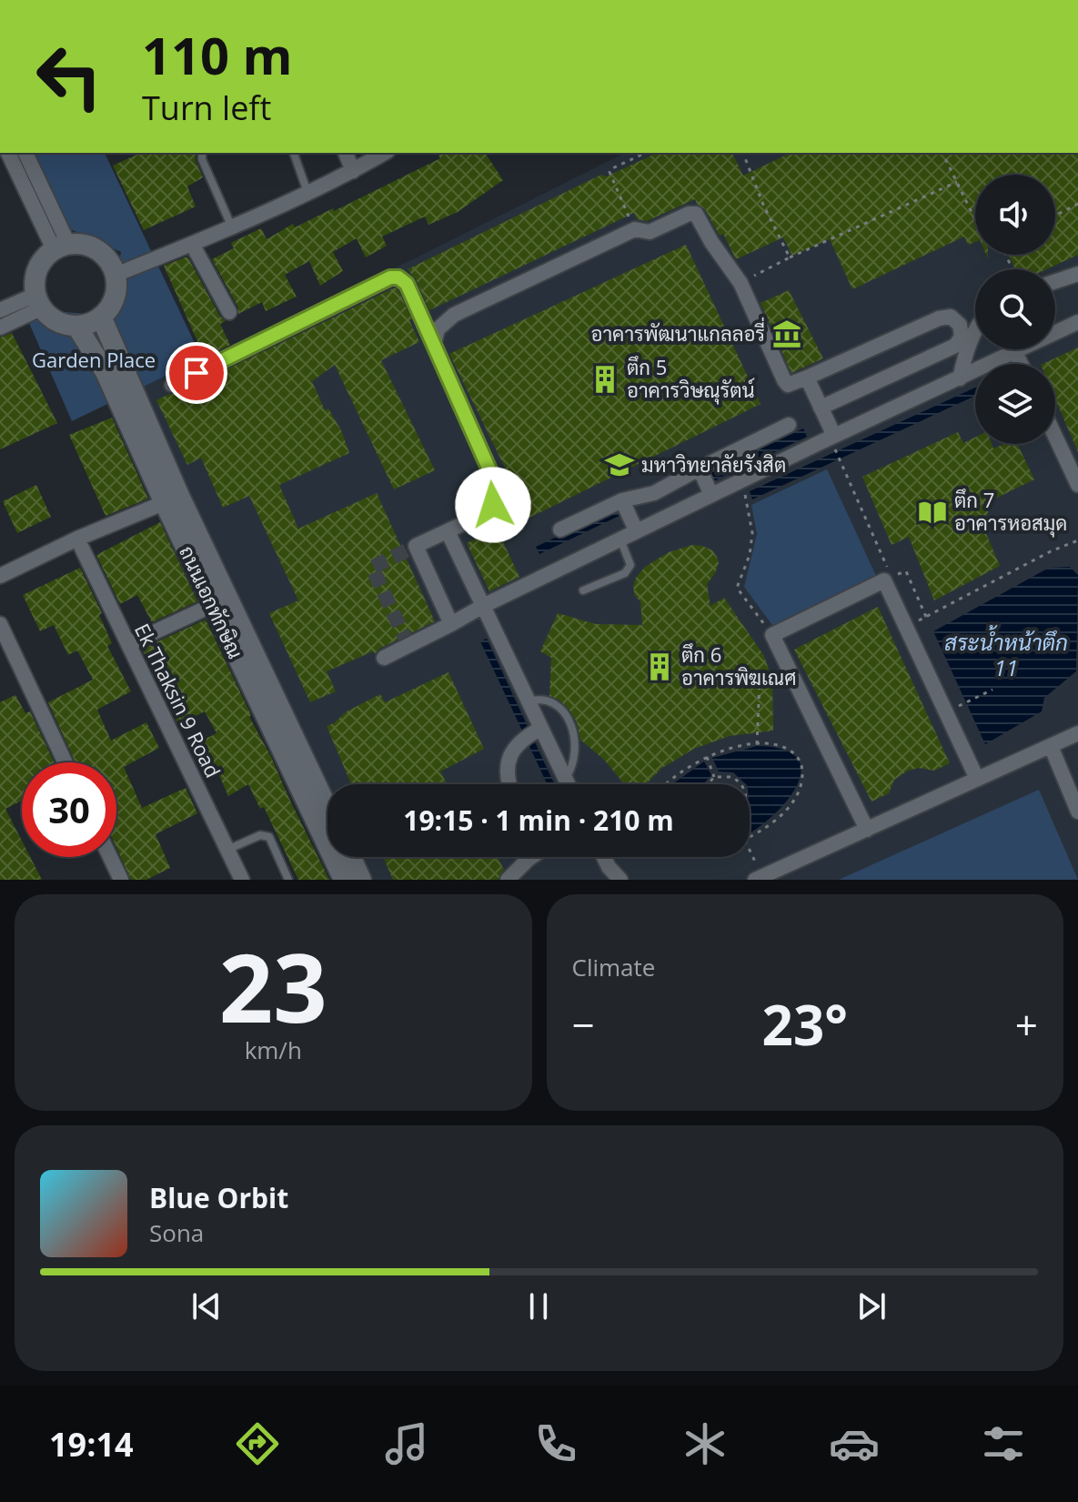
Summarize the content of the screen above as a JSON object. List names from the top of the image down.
{
  "streets": {
    "street": ["ถนนเอกทักษิณ", "Ek Thaksin 9 Road"]
  },
  "water": ["สระน้ำหน้าตึก 11"],
  "parks": ["Garden Place"],
  "places": {
    "museum": ["อาคารพัฒนาแกลลอรี่"],
    "building": ["ตึก 5 อาคารวิษณุรัตน์", "ตึก 6 อาคารพิฆเณศ"],
    "school or university": ["มหาวิทยาลัยรังสิต"],
    "library": ["ตึก 7 อาคารหอสมุด"]
  },
  "page": {
    "turn": ["110 m", "Turn left"],
    "limit": "30",
    "trip": "19:15 · 1 min · 210 m",
    "tile": [
      ["23", "km/h"],
      "Climate"
    ],
    "heat": ["−", "23°", "+"],
    "song": ["Blue Orbit", "Sona"],
    "tabs": "19:14"
  }
}
